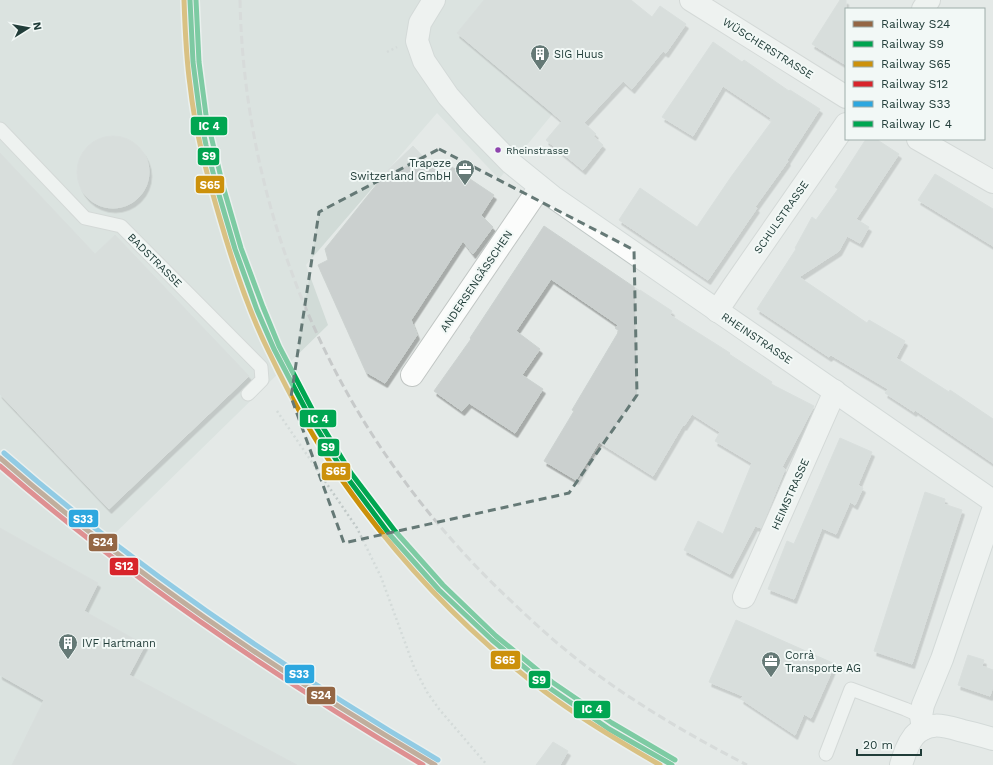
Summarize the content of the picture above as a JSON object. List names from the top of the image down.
{
  "streets": {
    "street": [
      "WÜSCHERSTRASSE",
      "SCHULSTRASSE",
      "ANDERSENGÄSSCHEN",
      "RHEINSTRASSE",
      "HEIMSTRASSE"
    ],
    "lane": ["BADSTRASSE"]
  },
  "crossings": [
    ["SCHULSTRASSE", "RHEINSTRASSE"],
    ["ANDERSENGÄSSCHEN", "RHEINSTRASSE"],
    ["RHEINSTRASSE", "HEIMSTRASSE"]
  ],
  "places": {
    "building": ["SIG Huus", "IVF Hartmann"],
    "other": ["Rheinstrasse"],
    "office": ["Trapeze Switzerland GmbH", "Corrà Transporte AG"]
  },
  "lines": [
    "rail line S9",
    "rail line S65",
    "rail line S33",
    "rail line S24",
    "rail line S12"
  ],
  "legend": [
    "Railway S24",
    "Railway S9",
    "Railway S65",
    "Railway S12",
    "Railway S33",
    "Railway IC 4"
  ],
  "scale_bar": "20 m",
  "north": "right"
}
